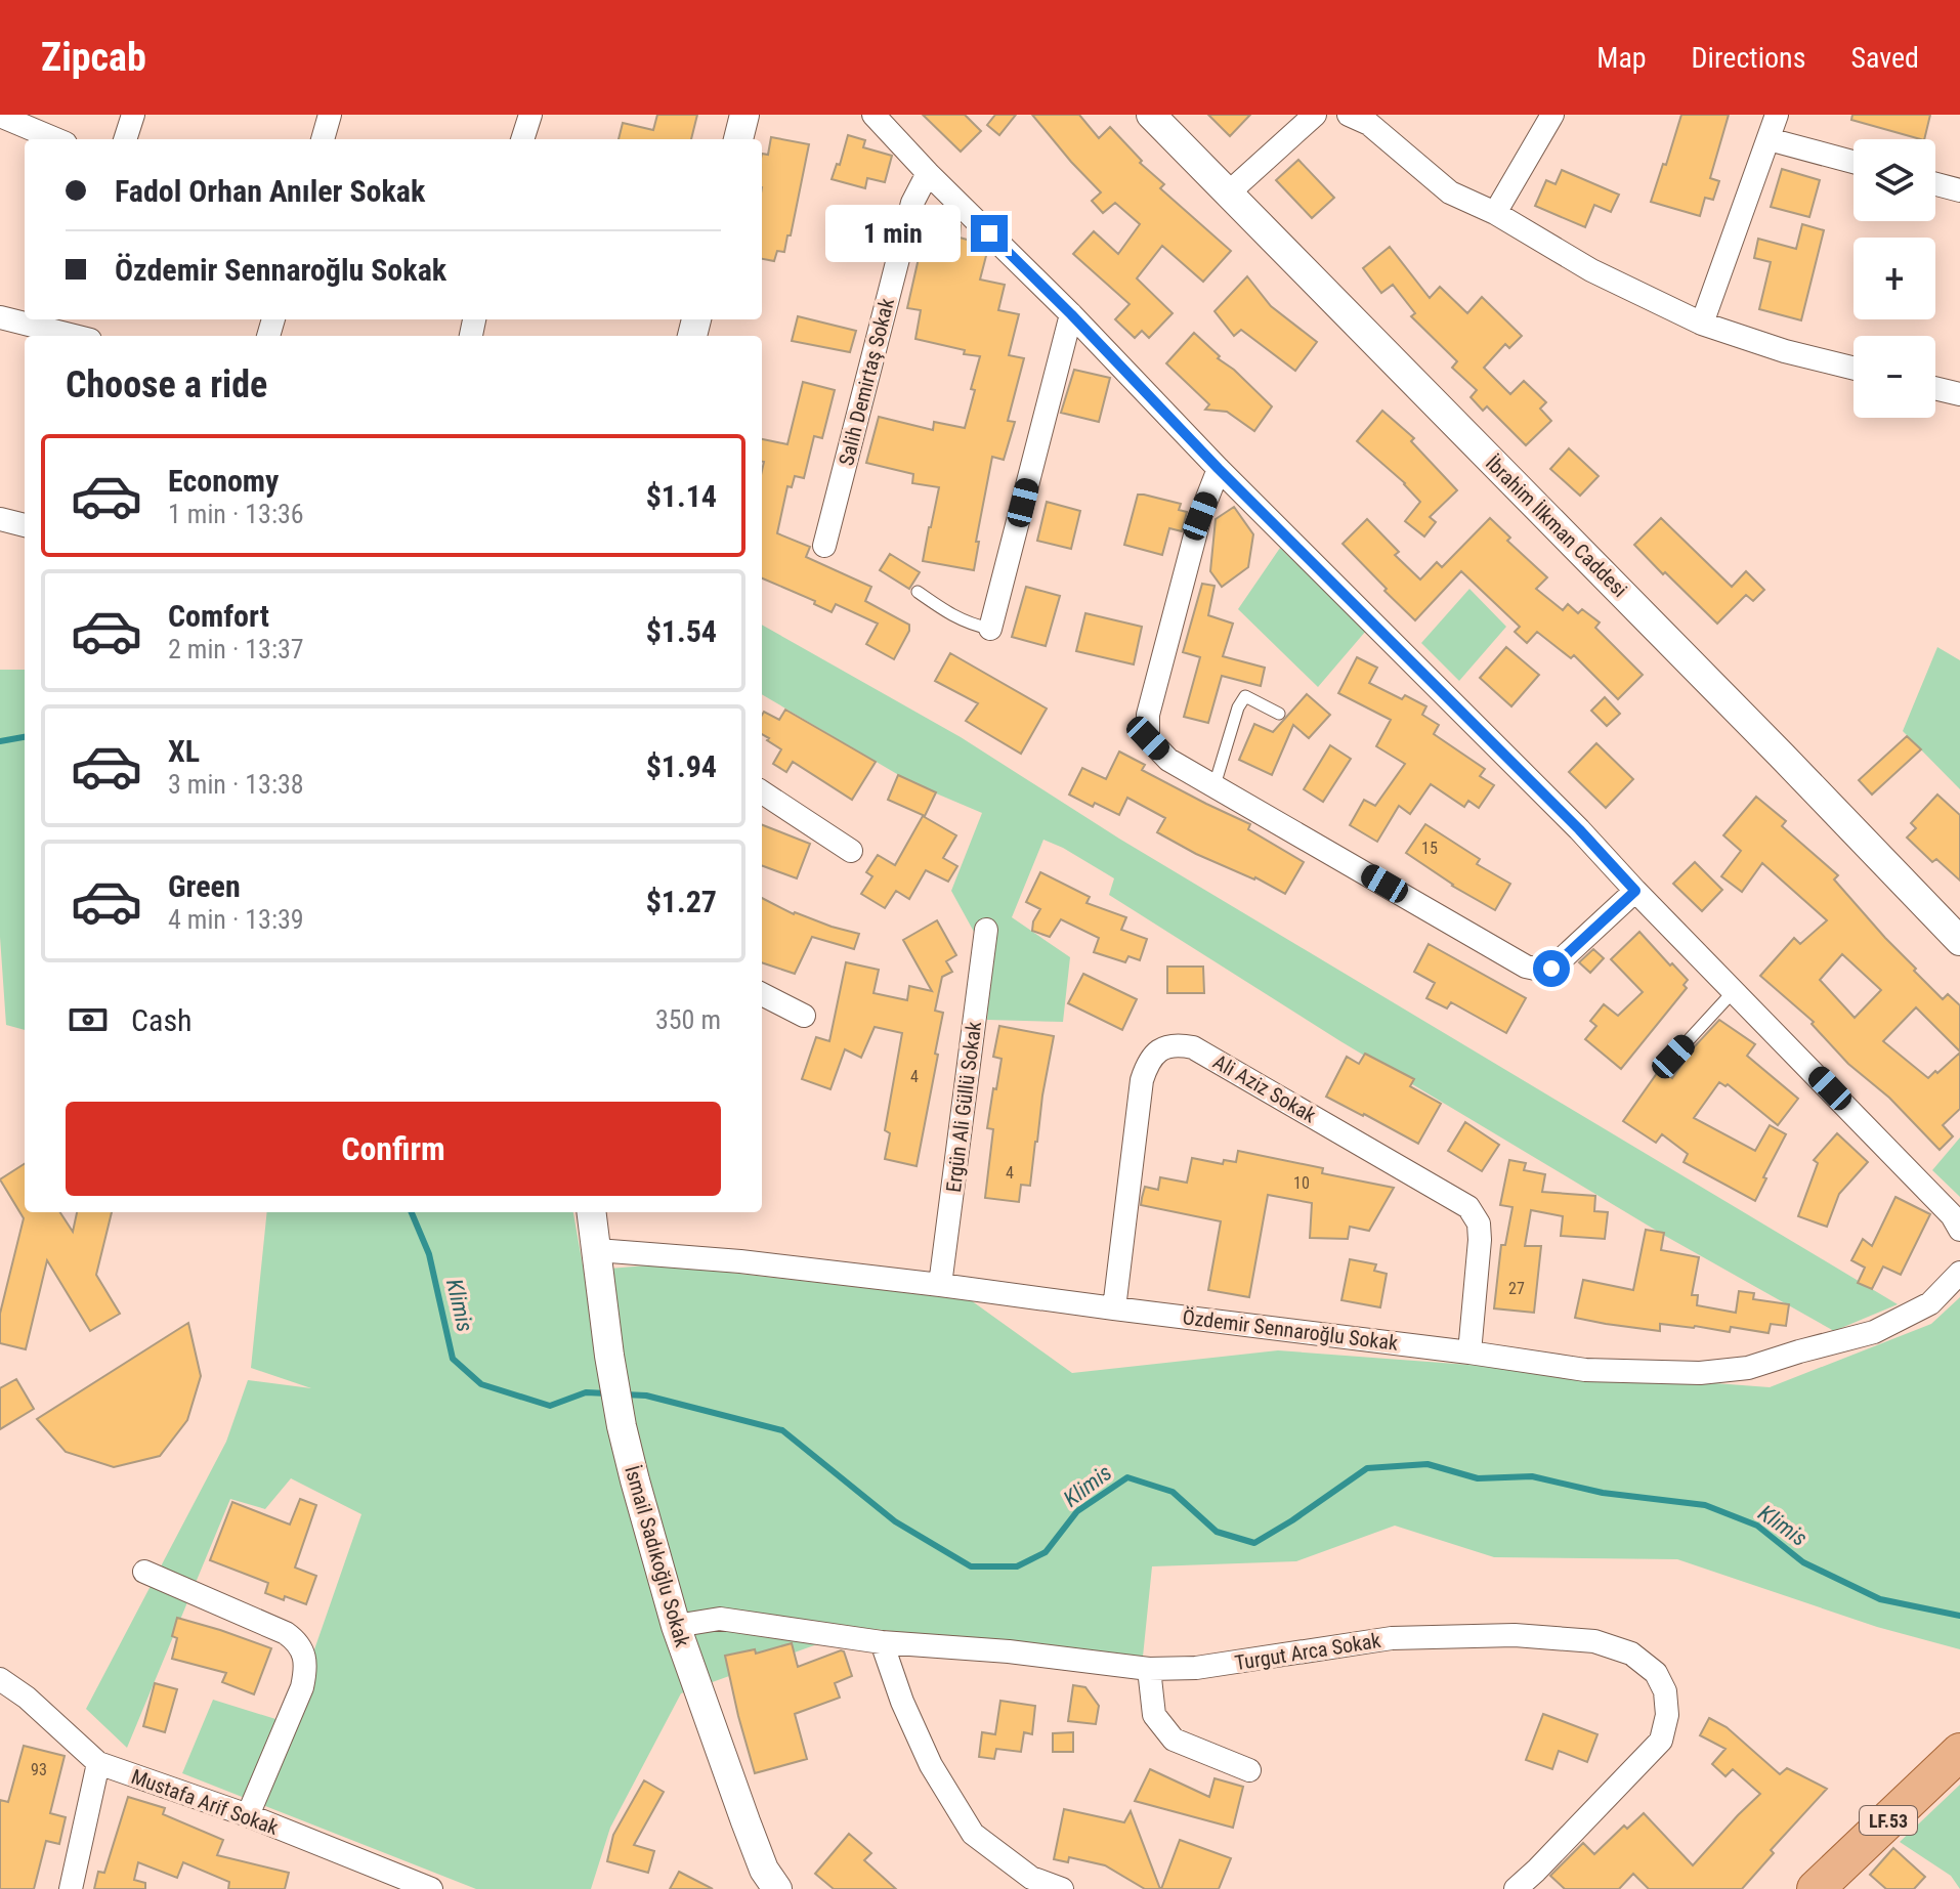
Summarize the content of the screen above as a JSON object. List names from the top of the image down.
{
  "streets": {
    "main road": ["LF.53"],
    "street": [
      "Salih Demirtaş Sokak",
      "İbrahim İlkman Caddesi",
      "Ali Aziz Sokak",
      "Ergün Ali Güllü Sokak",
      "Özdemir Sennaroğlu Sokak",
      "İsmail Sadıkoğlu Sokak",
      "Turgut Arca Sokak",
      "Mustafa Arif Sokak"
    ]
  },
  "crossings": [
    ["Ali Aziz Sokak", "Özdemir Sennaroğlu Sokak"],
    ["Ergün Ali Güllü Sokak", "Özdemir Sennaroğlu Sokak"],
    ["Özdemir Sennaroğlu Sokak", "İsmail Sadıkoğlu Sokak"],
    ["İsmail Sadıkoğlu Sokak", "Turgut Arca Sokak"]
  ],
  "water": ["Klimis"],
  "house_numbers": [
    "15",
    "4",
    "4",
    "10",
    "27",
    "93"
  ],
  "page": {
    "header": "Zipcab",
    "nav": ["Map", "Directions", "Saved"],
    "map_buttons": ["+", "−"],
    "banner": ["Fadol Orhan Anıler Sokak", "Özdemir Sennaroğlu Sokak"],
    "bubble": "1 min",
    "heading": "Choose a ride",
    "list": [
      {
        "name": "Economy",
        "note": "1 min · 13:36",
        "value": "$1.14"
      },
      {
        "name": "Comfort",
        "note": "2 min · 13:37",
        "value": "$1.54"
      },
      {
        "name": "XL",
        "note": "3 min · 13:38",
        "value": "$1.94"
      },
      {
        "name": "Green",
        "note": "4 min · 13:39",
        "value": "$1.27"
      }
    ],
    "pay": ["Cash", "350 m"],
    "buttons": "Confirm"
  }
}
